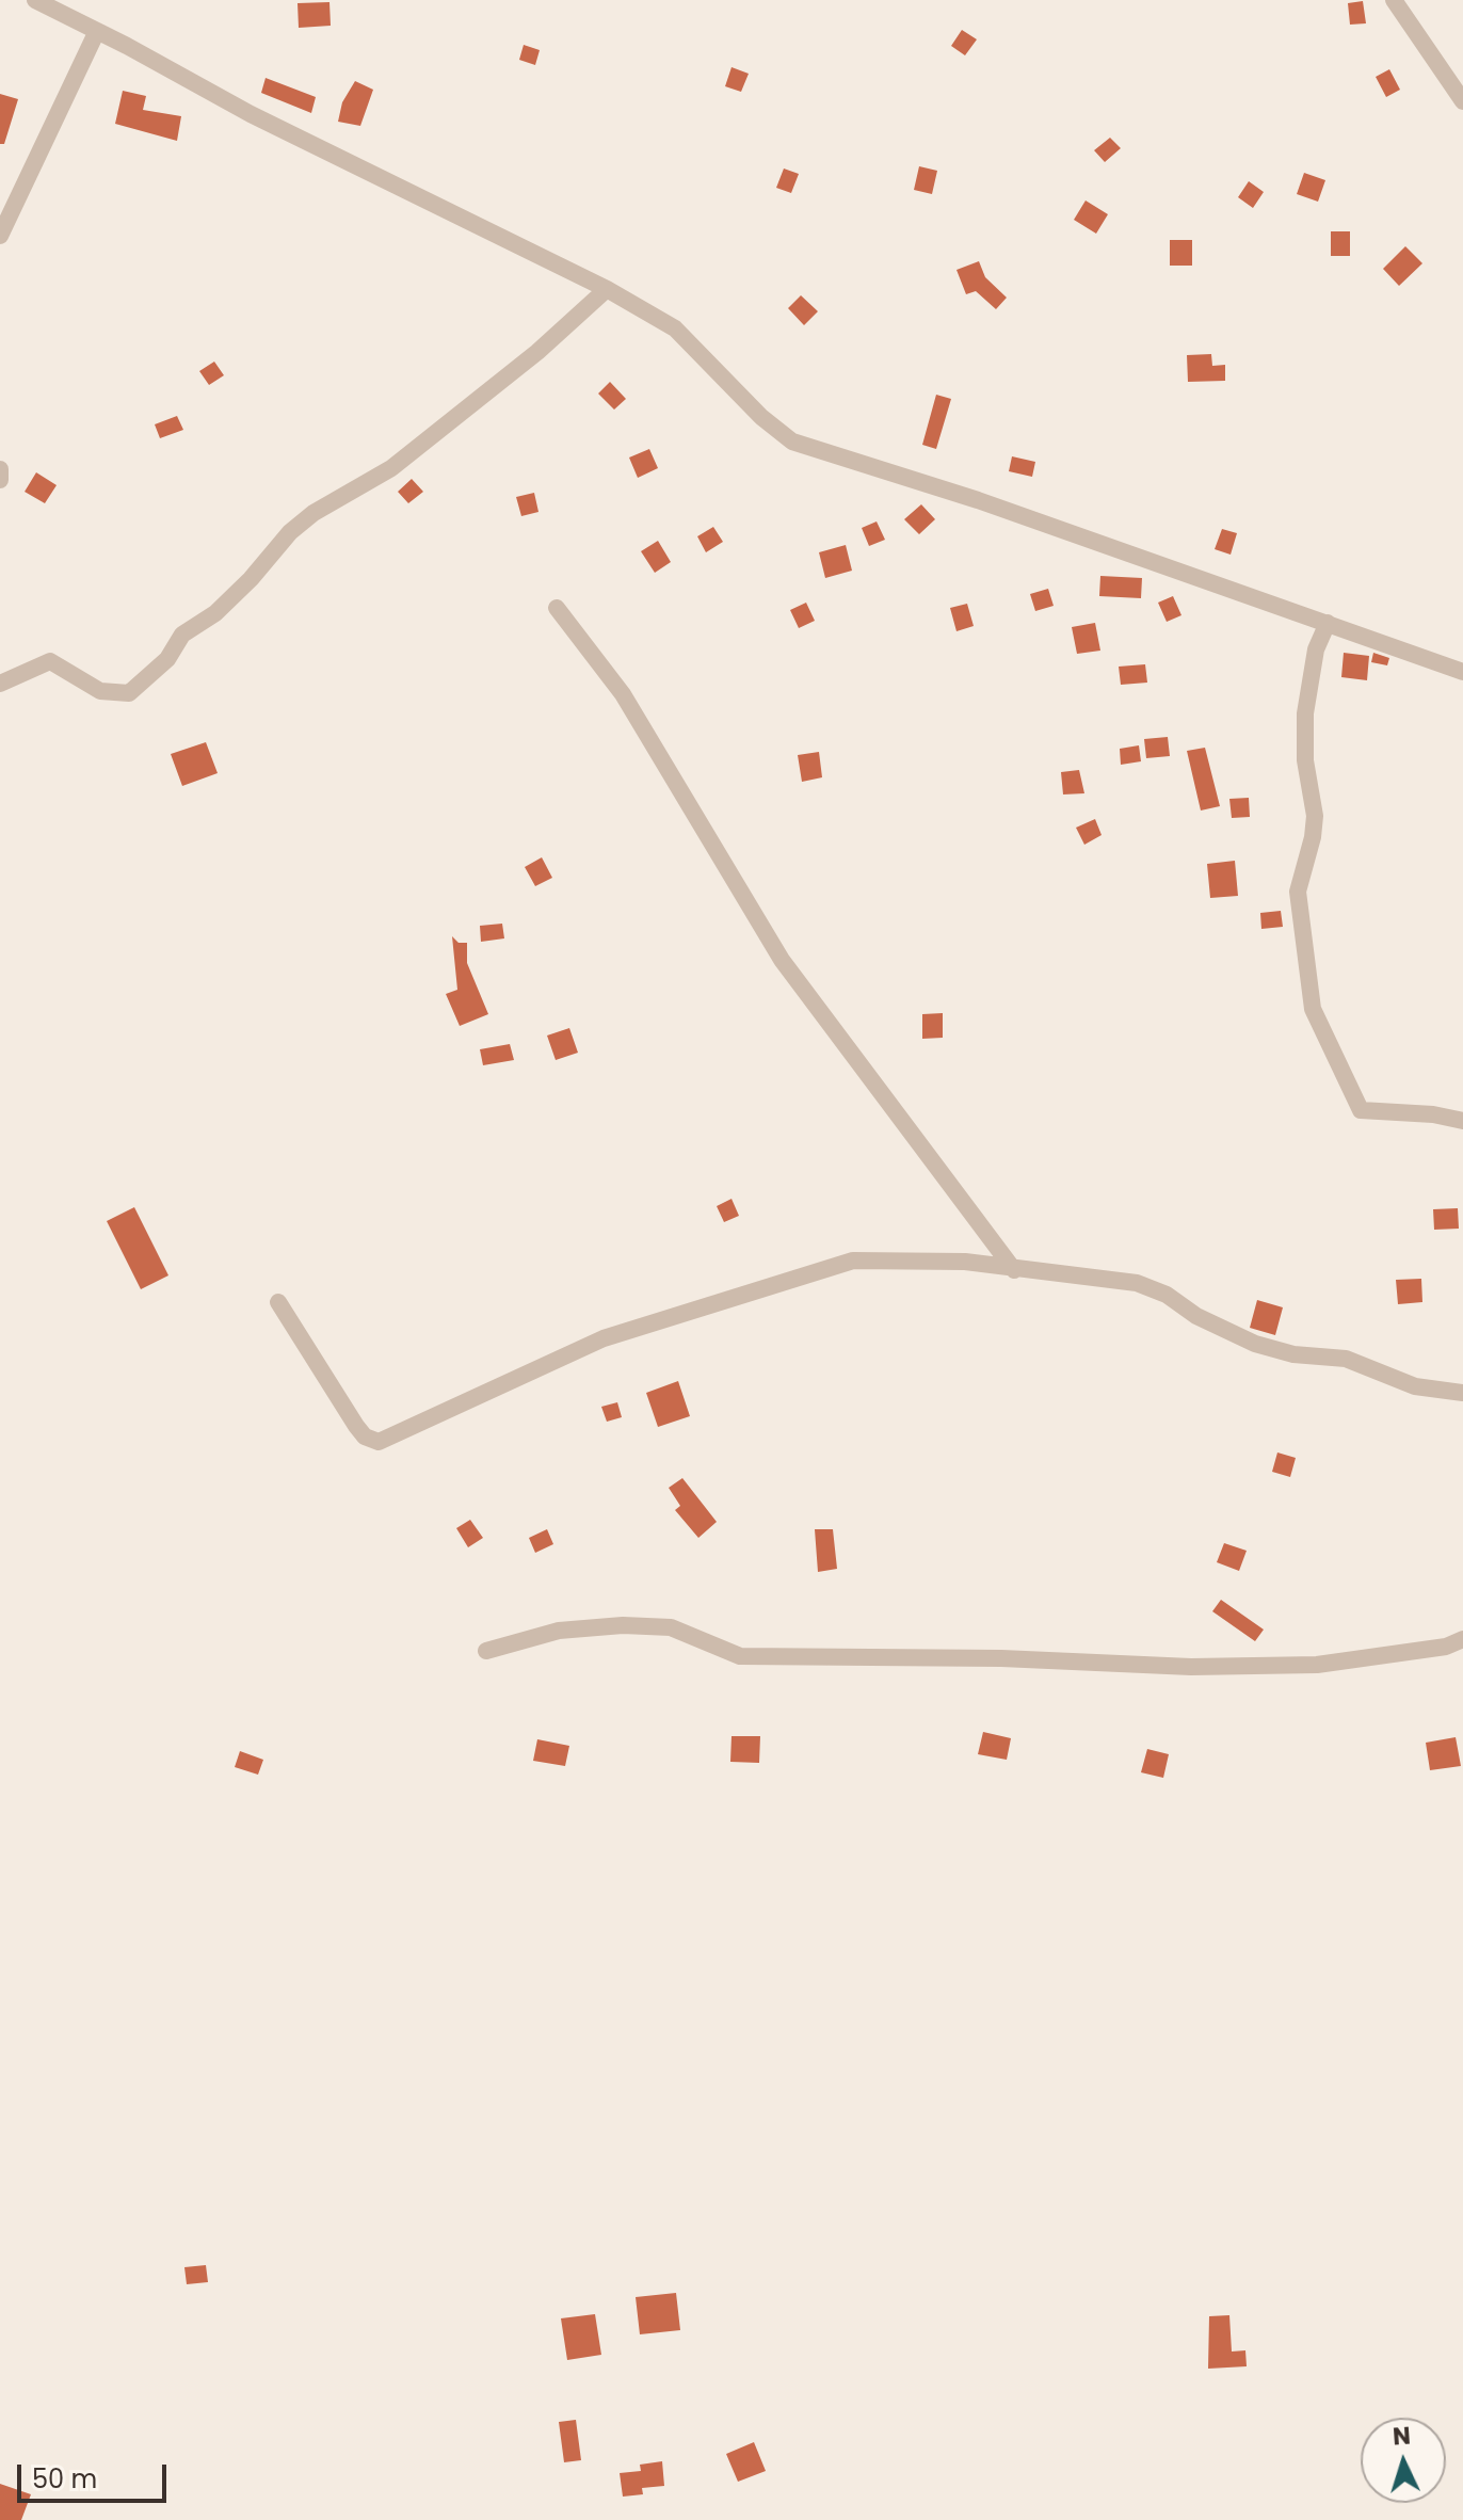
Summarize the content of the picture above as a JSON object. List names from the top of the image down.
{
  "scale_bar": "50 m",
  "north": "top"
}
